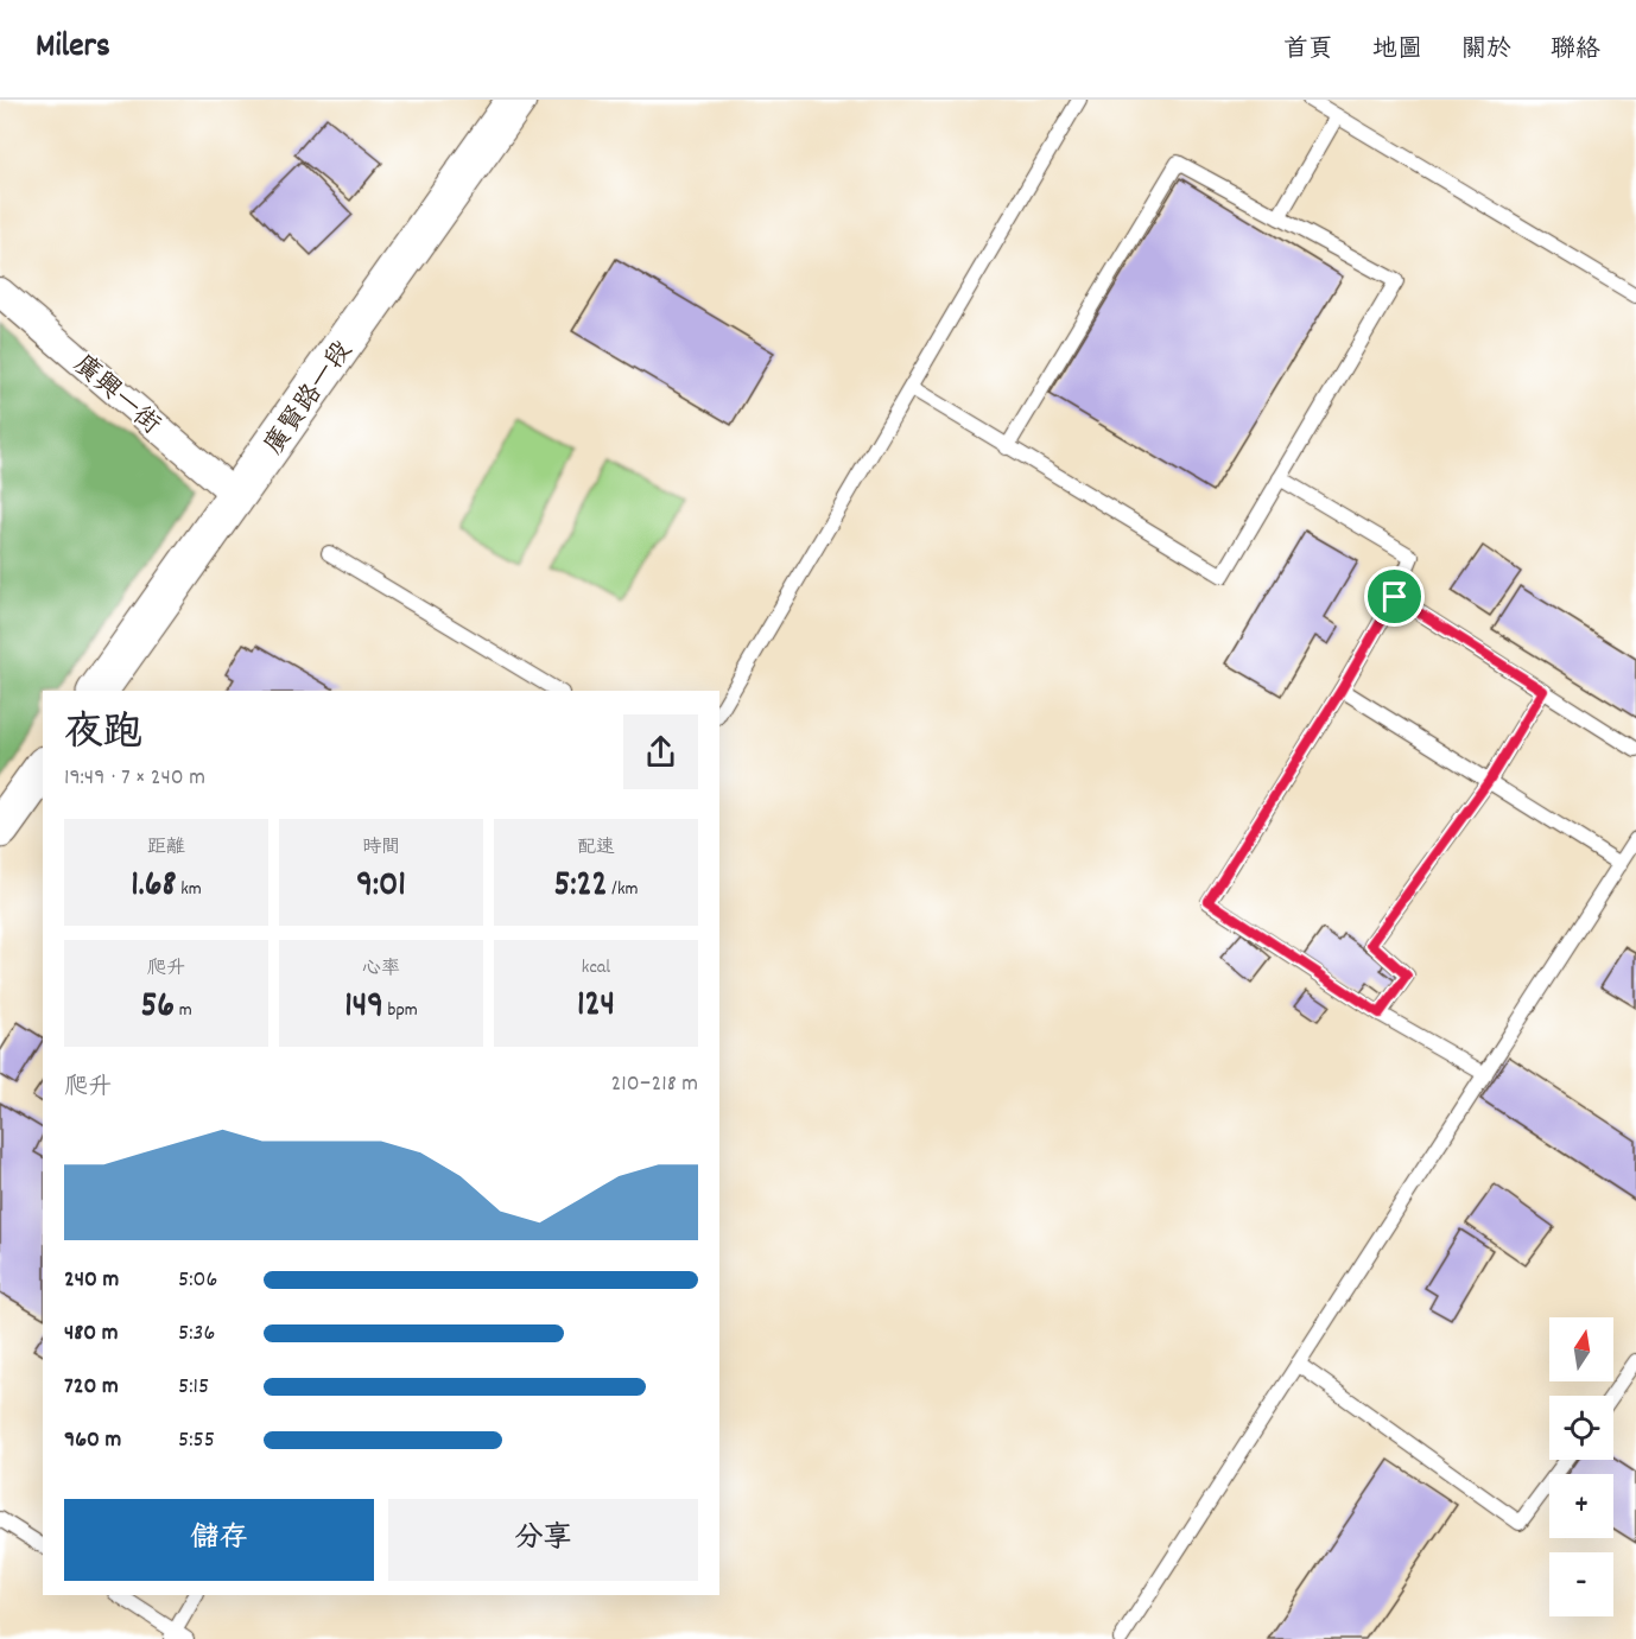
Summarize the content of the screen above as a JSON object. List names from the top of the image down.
{
  "streets": {
    "street": ["廣興一街", "廣賢路一段"]
  },
  "crossings": [
    ["廣興一街", "廣賢路一段"]
  ],
  "north": "top",
  "page": {
    "header": "Milers",
    "nav": [
      "首頁",
      "地圖",
      "關於",
      "聯絡"
    ],
    "heading": ["夜跑", "19:49 · 7 × 240 m"],
    "stats": [
      ["距離", "1.68 km"],
      ["時間", "9:01"],
      ["配速", "5:22 /km"],
      ["爬升", "56 m"],
      ["心率", "149 bpm"],
      ["kcal", "124"]
    ],
    "chart": ["爬升", "210–218 m"],
    "list": [
      {
        "name": "240 m",
        "note": "5:06"
      },
      {
        "name": "480 m",
        "note": "5:36"
      },
      {
        "name": "720 m",
        "note": "5:15"
      },
      {
        "name": "960 m",
        "note": "5:55"
      }
    ],
    "map_buttons": ["+", "−"],
    "buttons": ["儲存", "分享"]
  }
}
